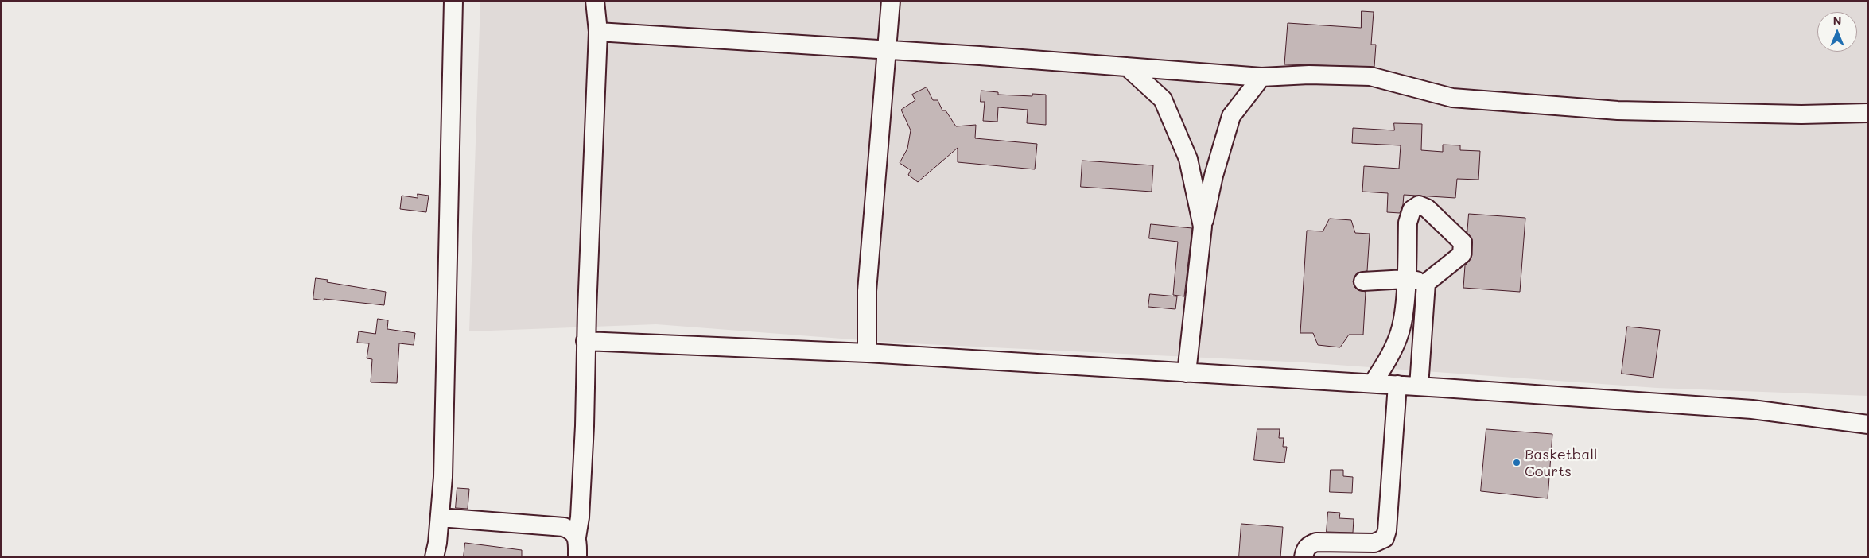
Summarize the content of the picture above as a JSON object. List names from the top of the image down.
{
  "places": ["Basketball Courts"],
  "north": "top"
}
